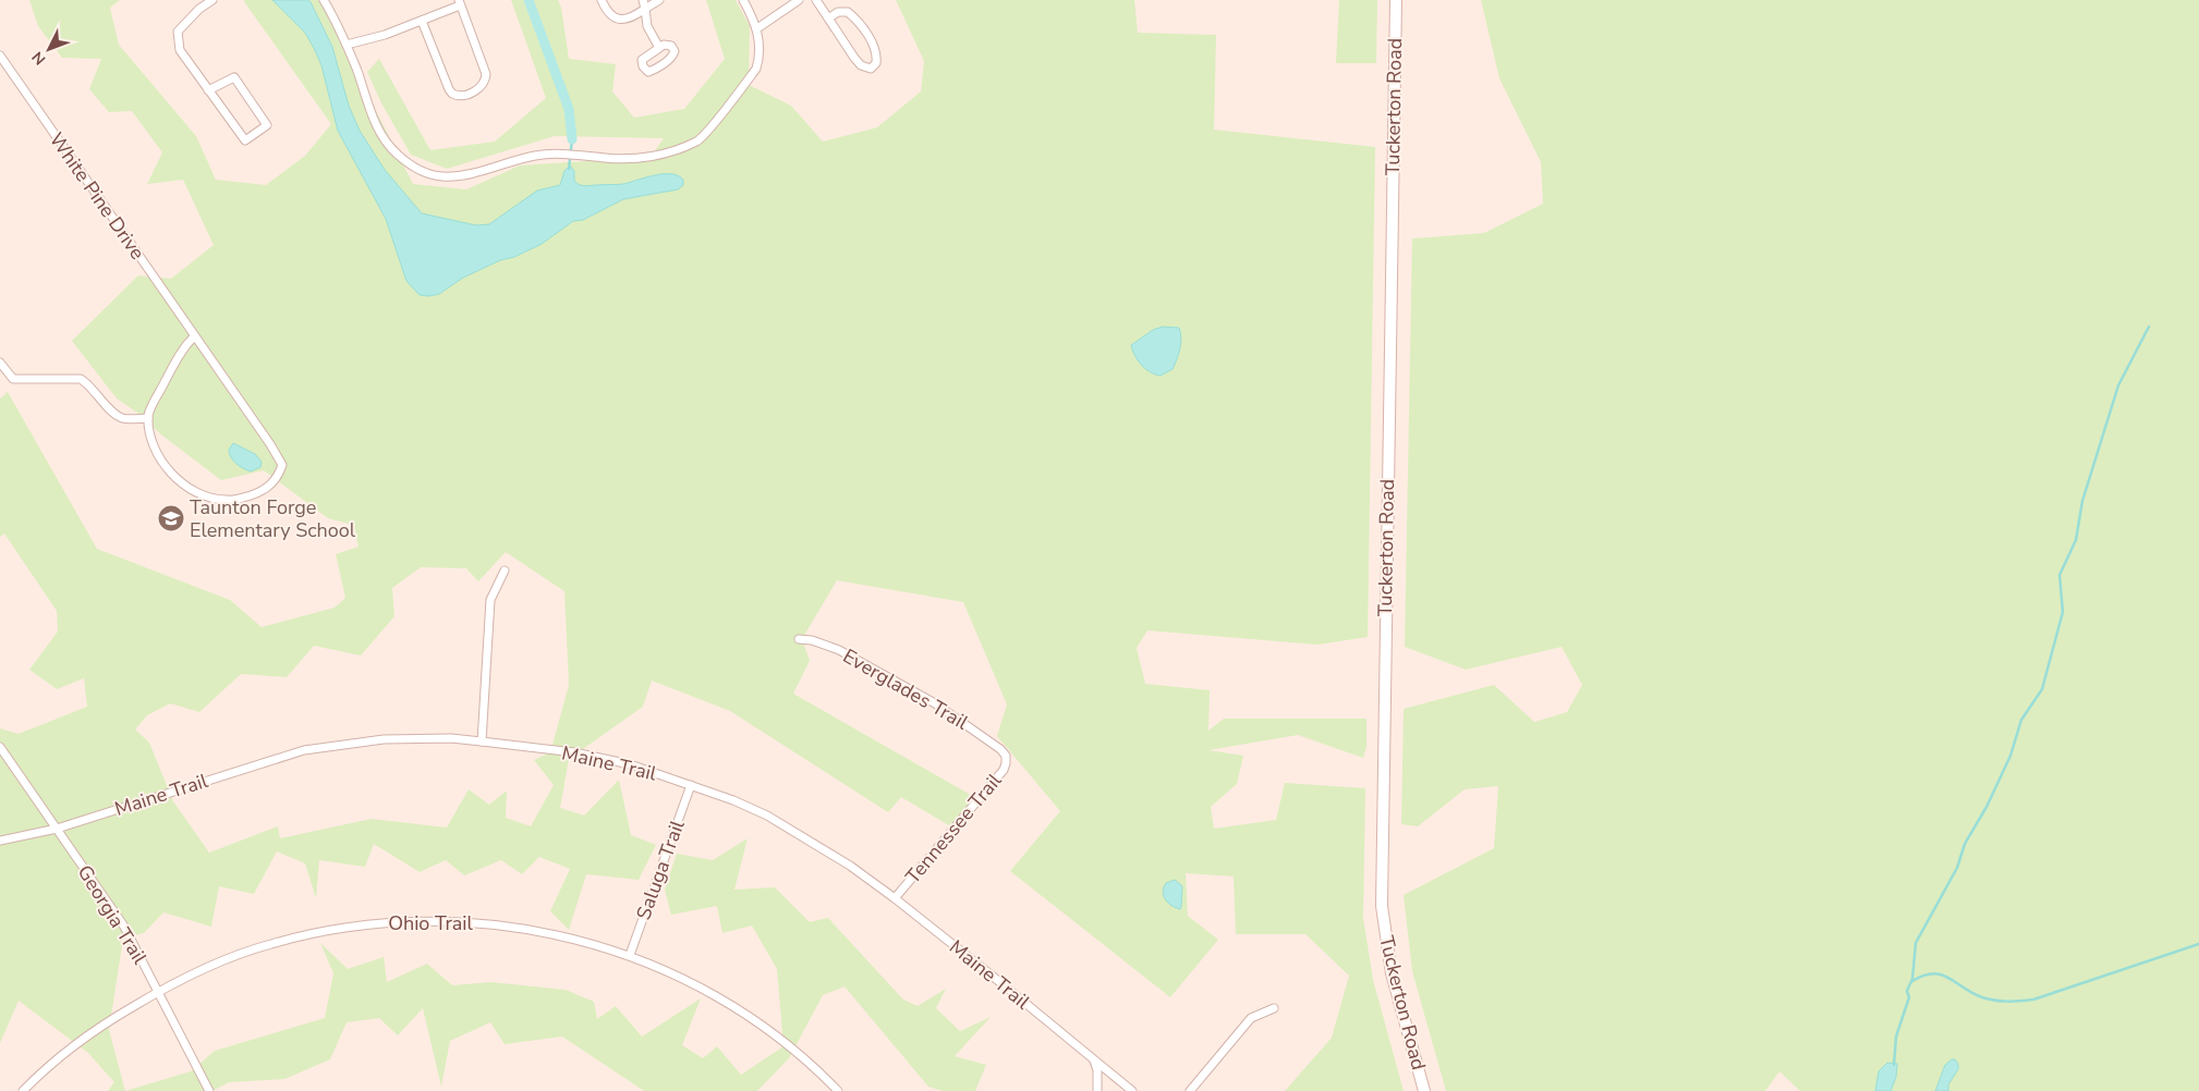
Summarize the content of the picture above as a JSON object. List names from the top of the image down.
{
  "streets": {
    "main road": ["Tuckerton Road"],
    "street": [
      "White Pine Drive",
      "Everglades Trail",
      "Maine Trail",
      "Tennessee Trail",
      "Saluga Trail",
      "Georgia Trail",
      "Ohio Trail"
    ]
  },
  "crossings": [
    ["Everglades Trail", "Tennessee Trail"],
    ["Maine Trail", "Tennessee Trail"],
    ["Maine Trail", "Saluga Trail"],
    ["Maine Trail", "Georgia Trail"],
    ["Saluga Trail", "Ohio Trail"],
    ["Georgia Trail", "Ohio Trail"]
  ],
  "places": {
    "school or university": ["Taunton Forge Elementary School"]
  },
  "north": "bottom left"
}
